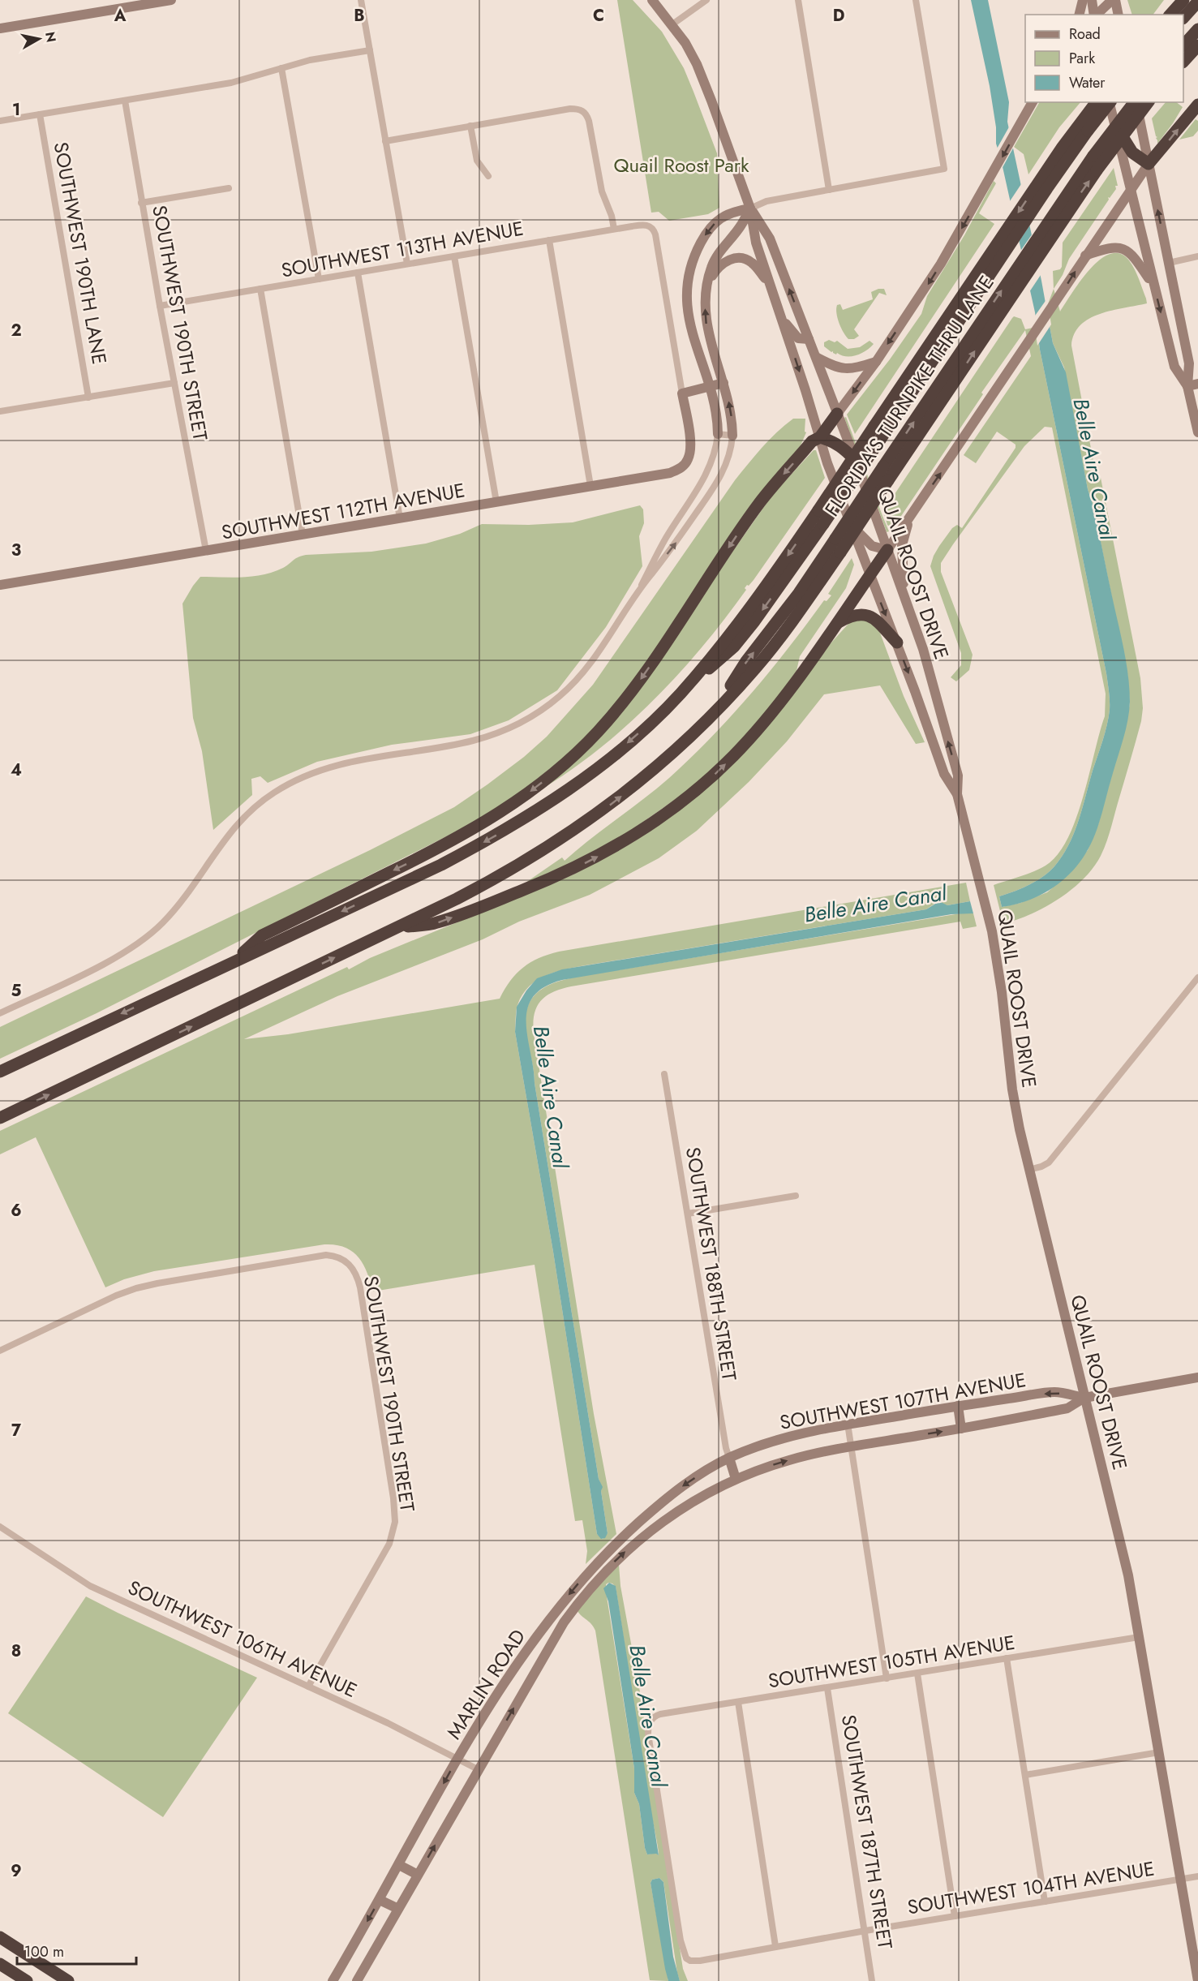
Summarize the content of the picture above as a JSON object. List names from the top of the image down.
{
  "streets": {
    "highway": ["FLORIDA'S TURNPIKE THRU LANE"],
    "main road": [
      "SOUTHWEST 112TH AVENUE",
      "QUAIL ROOST DRIVE",
      "SOUTHWEST 107TH AVENUE",
      "MARLIN ROAD"
    ],
    "street": [
      "SOUTHWEST 113TH AVENUE",
      "SOUTHWEST 190TH LANE",
      "SOUTHWEST 190TH STREET",
      "SOUTHWEST 188TH STREET",
      "SOUTHWEST 106TH AVENUE",
      "SOUTHWEST 105TH AVENUE",
      "SOUTHWEST 187TH STREET",
      "SOUTHWEST 104TH AVENUE"
    ]
  },
  "crossings": [
    ["SOUTHWEST 113TH AVENUE", "SOUTHWEST 190TH STREET"],
    ["SOUTHWEST 113TH AVENUE", "SOUTHWEST 112TH AVENUE"],
    ["SOUTHWEST 190TH STREET", "SOUTHWEST 112TH AVENUE"],
    ["SOUTHWEST 190TH STREET", "SOUTHWEST 106TH AVENUE"],
    ["QUAIL ROOST DRIVE", "SOUTHWEST 107TH AVENUE"],
    ["QUAIL ROOST DRIVE", "SOUTHWEST 105TH AVENUE"],
    ["QUAIL ROOST DRIVE", "SOUTHWEST 104TH AVENUE"],
    ["SOUTHWEST 188TH STREET", "SOUTHWEST 107TH AVENUE"],
    ["SOUTHWEST 188TH STREET", "MARLIN ROAD"],
    ["SOUTHWEST 107TH AVENUE", "MARLIN ROAD"],
    ["SOUTHWEST 106TH AVENUE", "MARLIN ROAD"],
    ["SOUTHWEST 105TH AVENUE", "SOUTHWEST 187TH STREET"],
    ["SOUTHWEST 105TH AVENUE", "SOUTHWEST 104TH AVENUE"],
    ["SOUTHWEST 187TH STREET", "SOUTHWEST 104TH AVENUE"]
  ],
  "water": ["Belle Aire Canal"],
  "parks": ["Quail Roost Park"],
  "legend": ["Road", "Park", "Water"],
  "scale_bar": "100 m",
  "north": "right",
  "grid": {
    "columns": [
      "A",
      "B",
      "C",
      "D"
    ],
    "rows": [
      "1",
      "2",
      "3",
      "4",
      "5",
      "6",
      "7",
      "8",
      "9"
    ]
  }
}
